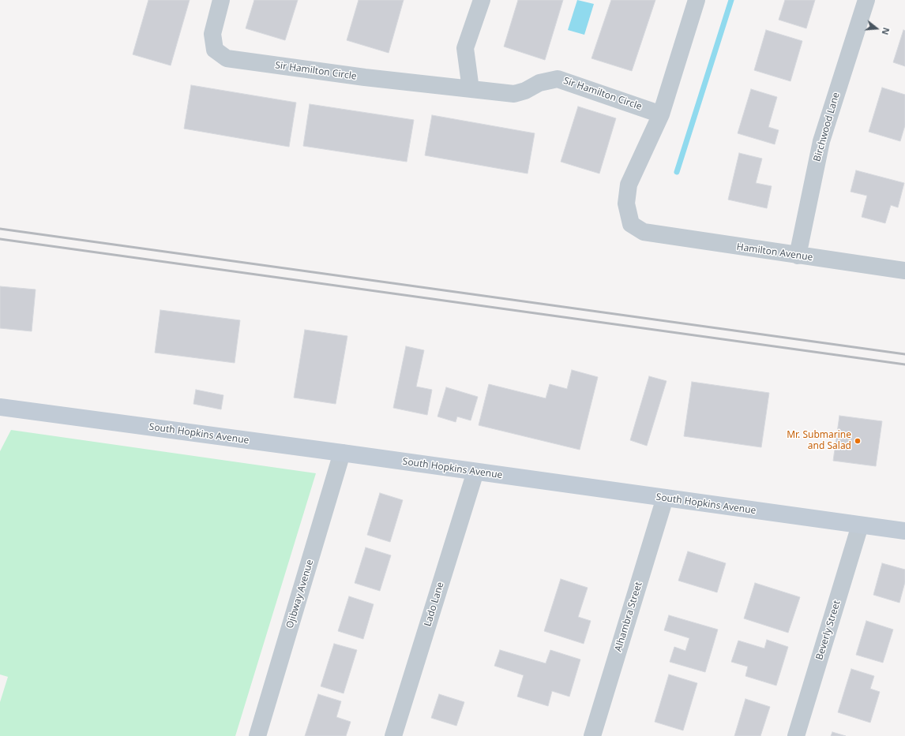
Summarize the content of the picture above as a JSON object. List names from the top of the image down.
{
  "streets": {
    "street": [
      "Sir Hamilton Circle",
      "Birchwood Lane",
      "Hamilton Avenue",
      "South Hopkins Avenue",
      "Ojibway Avenue",
      "Lado Lane",
      "Alhambra Street",
      "Beverly Street"
    ]
  },
  "crossings": [
    ["Sir Hamilton Circle", "Hamilton Avenue"],
    ["Birchwood Lane", "Hamilton Avenue"],
    ["South Hopkins Avenue", "Ojibway Avenue"],
    ["South Hopkins Avenue", "Lado Lane"],
    ["South Hopkins Avenue", "Alhambra Street"],
    ["South Hopkins Avenue", "Beverly Street"]
  ],
  "places": ["Mr. Submarine and Salad"],
  "north": "right"
}
